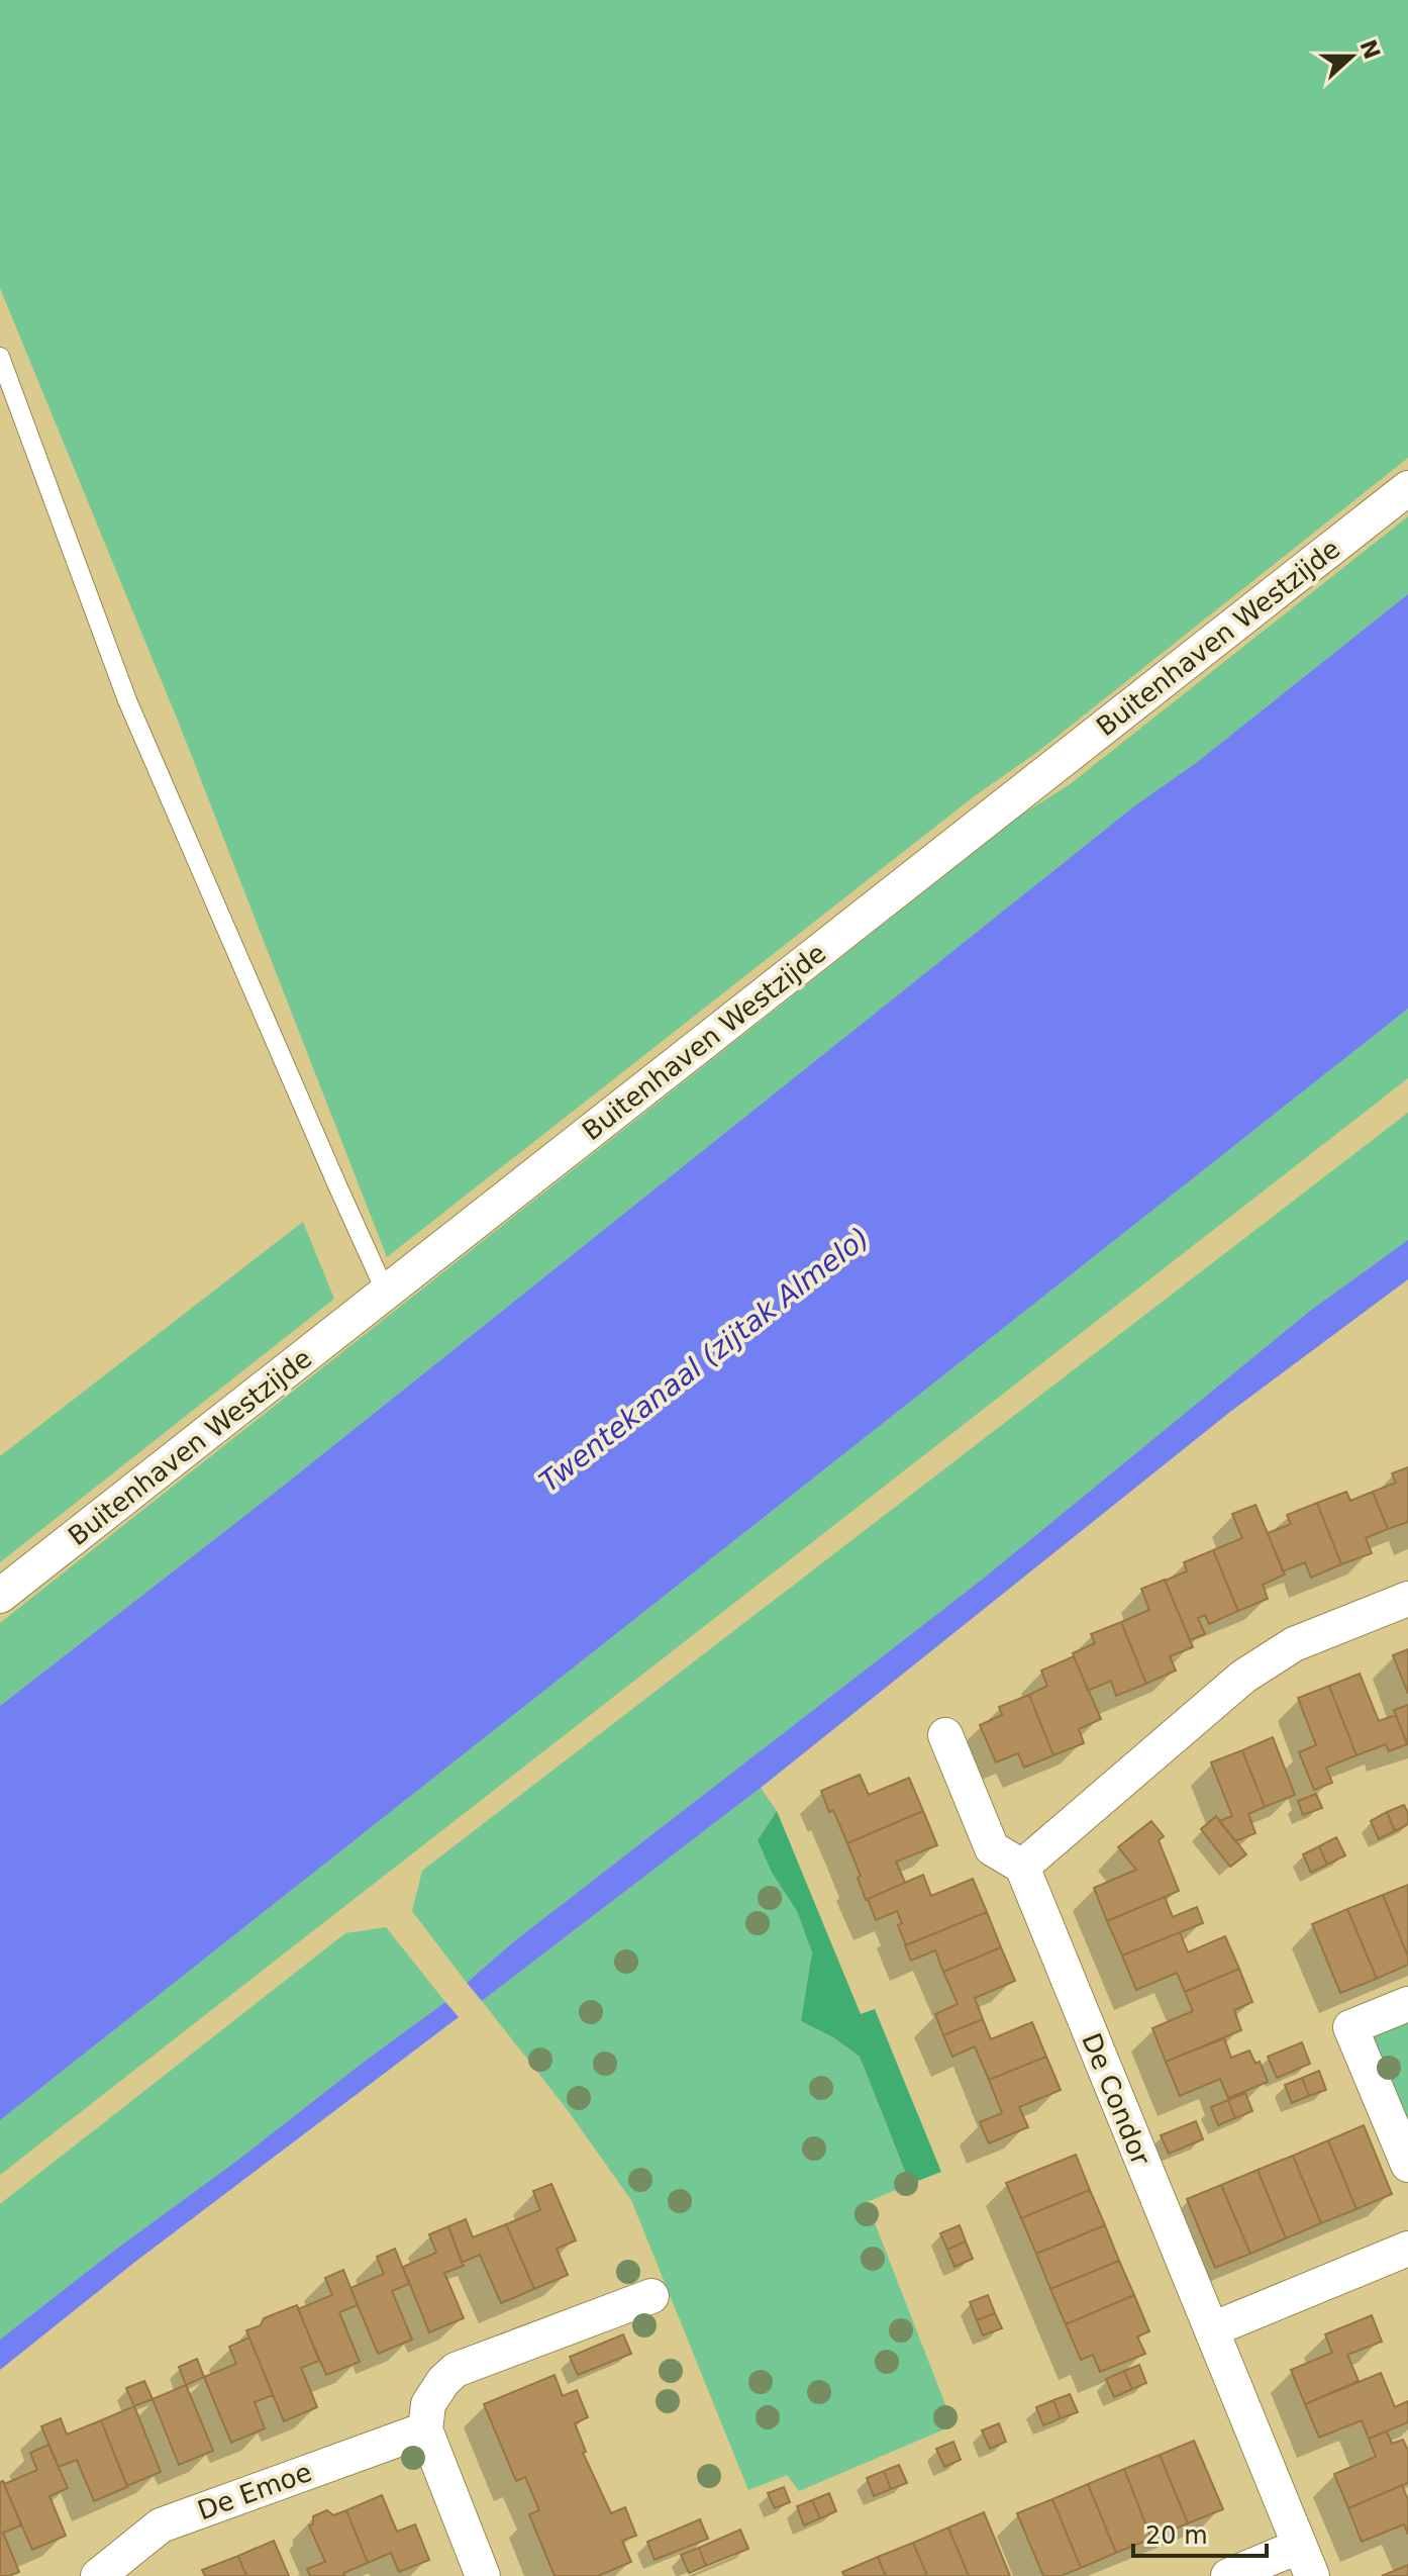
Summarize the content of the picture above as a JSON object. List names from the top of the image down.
{
  "streets": {
    "street": ["Buitenhaven Westzijde", "De Condor", "De Emoe"]
  },
  "water": ["Twentekanaal (zijtak Almelo)"],
  "scale_bar": "20 m",
  "north": "right"
}
